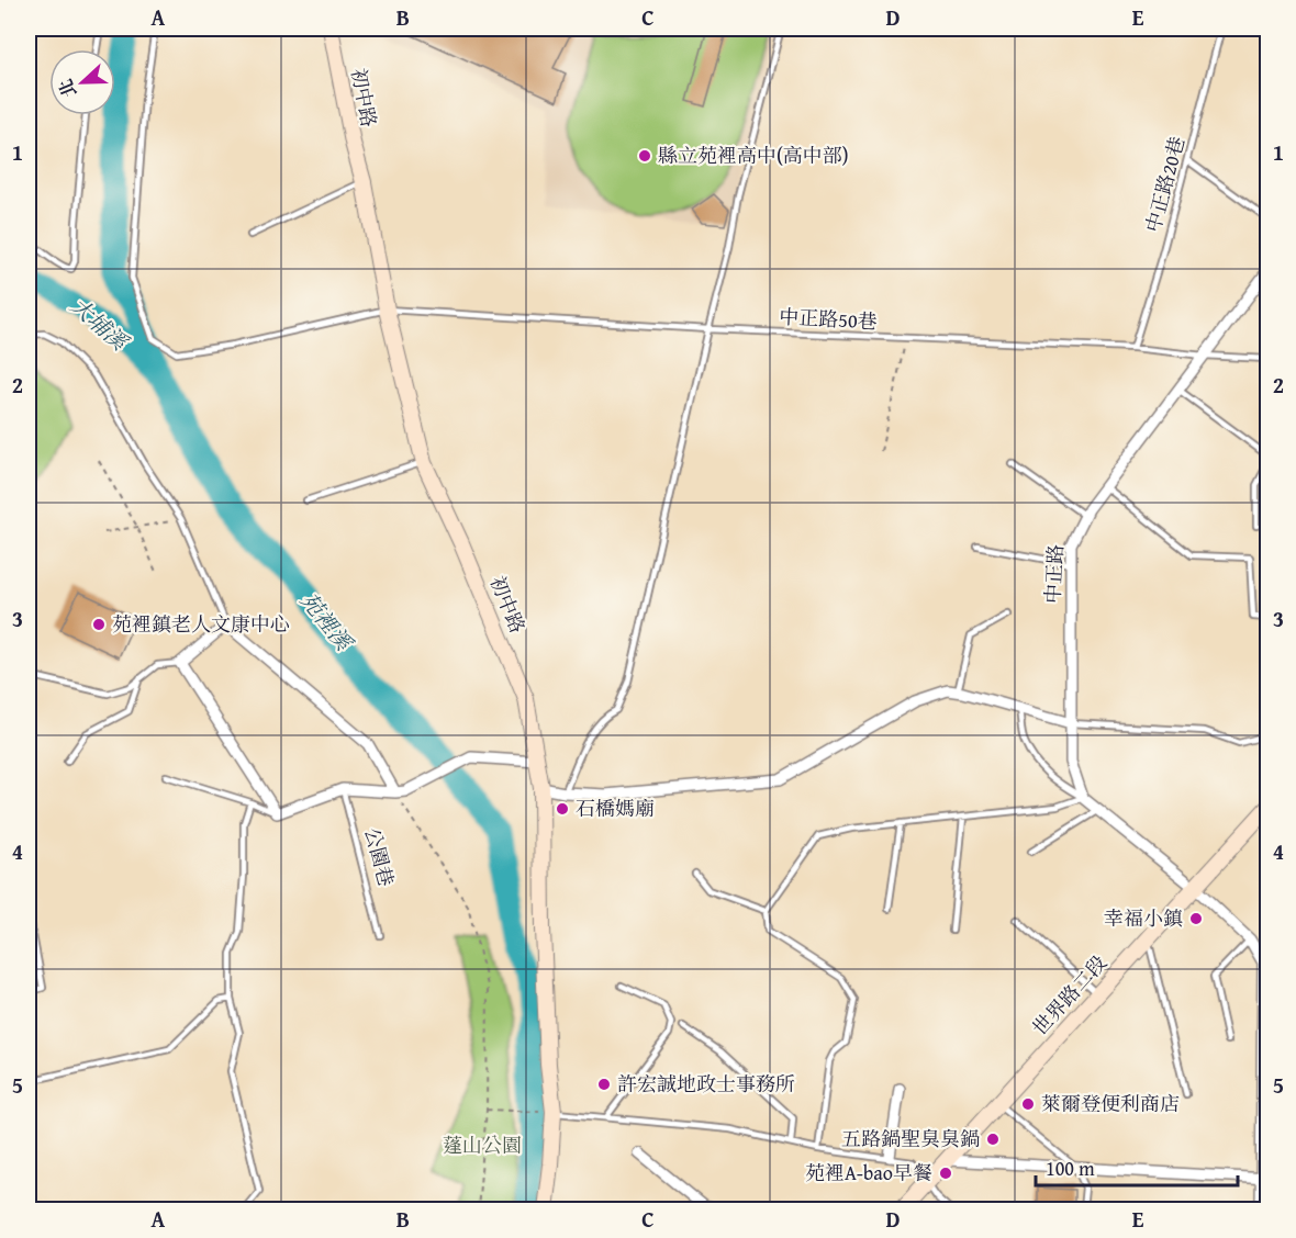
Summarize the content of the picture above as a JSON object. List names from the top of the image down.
{
  "streets": {
    "street": ["初中路", "中正路", "世界路二段"],
    "lane": ["中正路20巷", "中正路50巷", "公園巷"]
  },
  "crossings": [
    ["初中路", "中正路50巷"],
    ["中正路20巷", "中正路50巷"],
    ["中正路50巷", "中正路"]
  ],
  "water": ["大埔溪", "苑裡溪"],
  "parks": ["蓬山公園"],
  "places": [
    "縣立苑裡高中(高中部)",
    "苑裡鎮老人文康中心",
    "石橋媽廟",
    "幸福小鎮",
    "許宏誠地政士事務所",
    "萊爾登便利商店",
    "五路鍋聖臭臭鍋",
    "苑裡A-bao早餐"
  ],
  "scale_bar": "100 m",
  "north": "left",
  "grid": {
    "columns": [
      "A",
      "B",
      "C",
      "D",
      "E"
    ],
    "rows": [
      "1",
      "2",
      "3",
      "4",
      "5"
    ]
  }
}
